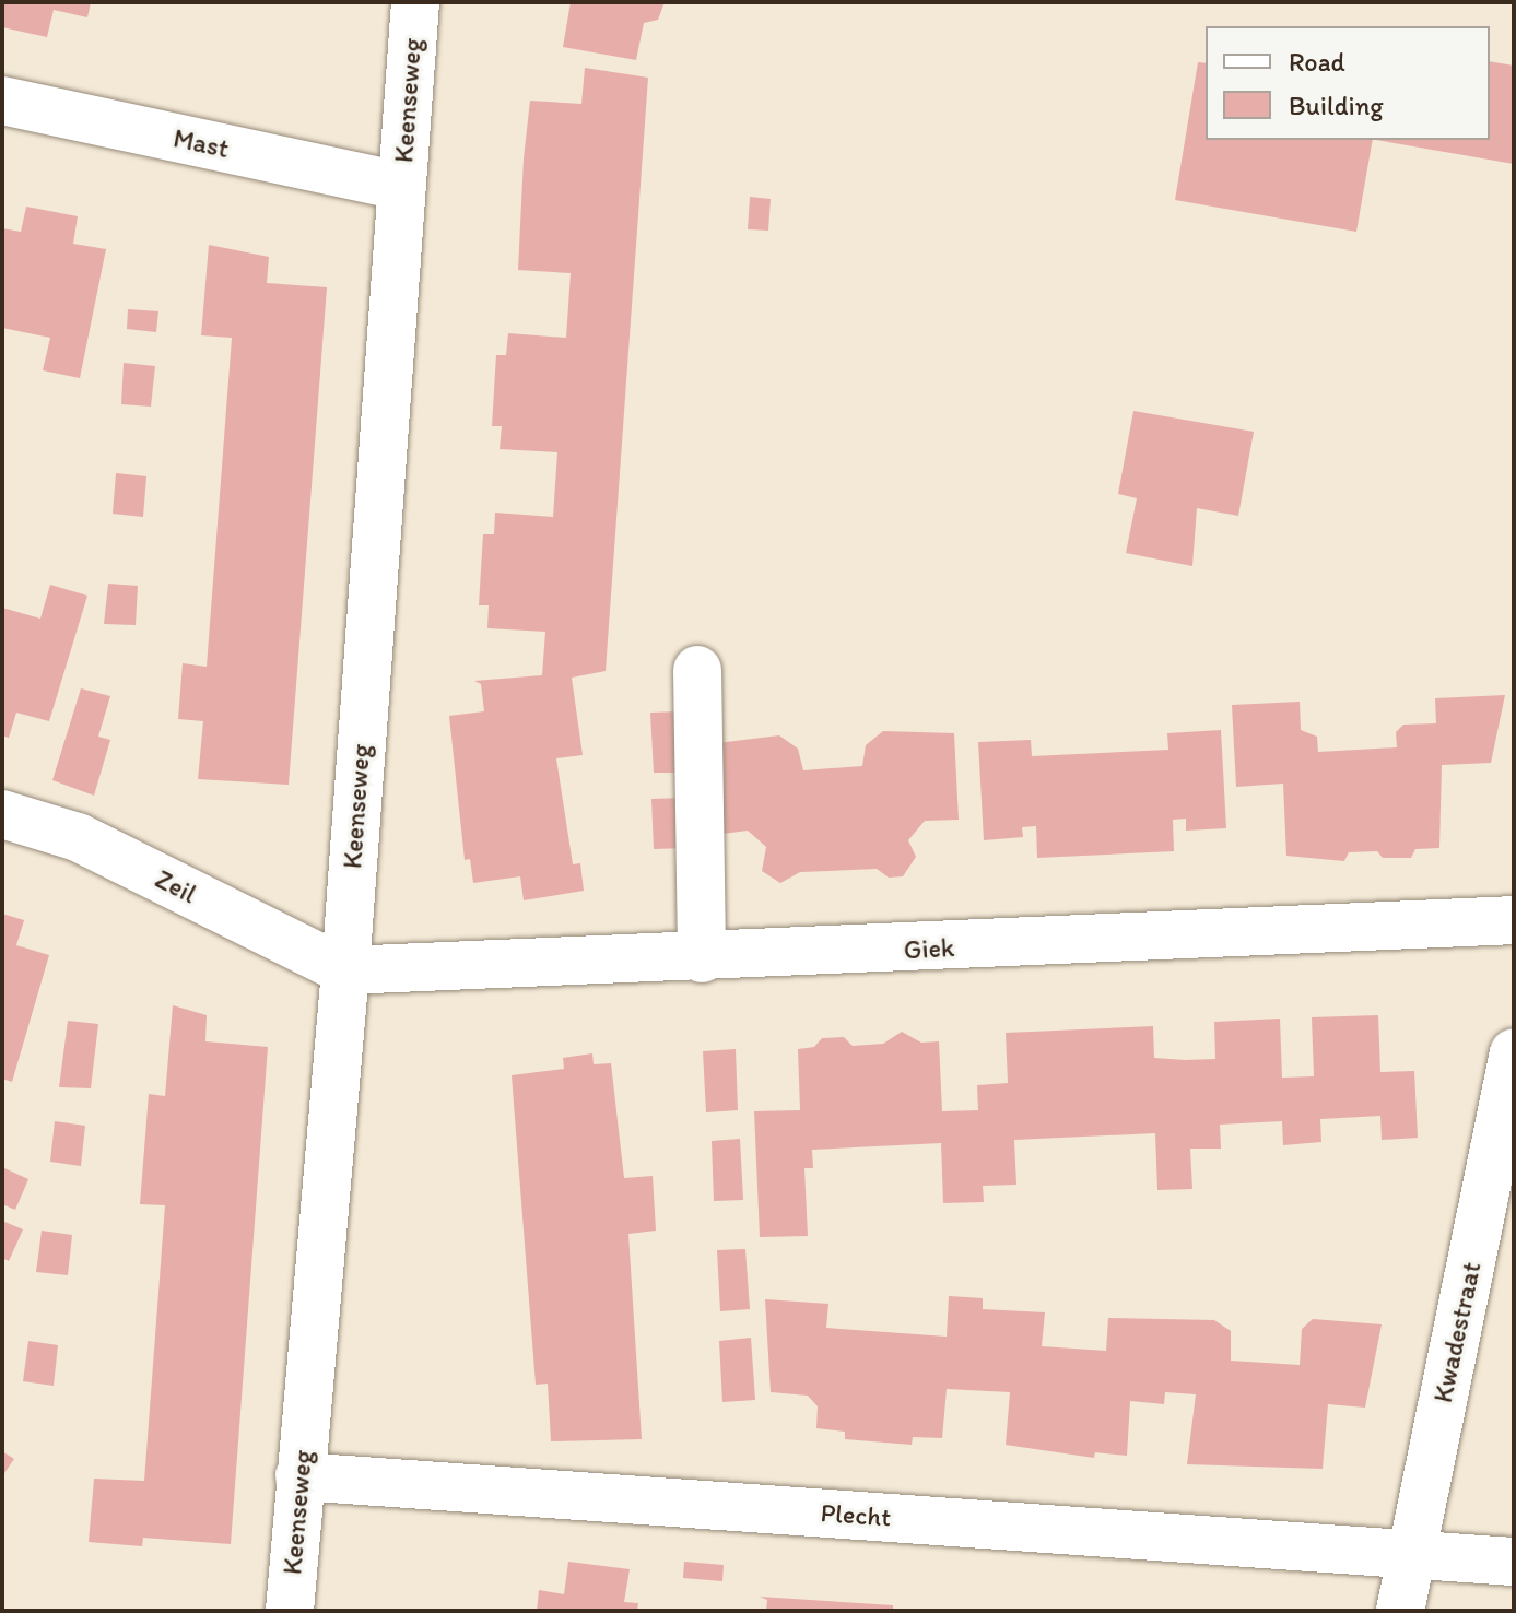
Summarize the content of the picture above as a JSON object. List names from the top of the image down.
{
  "streets": {
    "street": [
      "Keenseweg",
      "Mast",
      "Zeil",
      "Giek",
      "Kwadestraat",
      "Plecht"
    ]
  },
  "crossings": [
    ["Keenseweg", "Mast"],
    ["Keenseweg", "Zeil"],
    ["Keenseweg", "Giek"],
    ["Keenseweg", "Plecht"],
    ["Zeil", "Giek"],
    ["Kwadestraat", "Plecht"]
  ],
  "legend": ["Road", "Building"]
}
